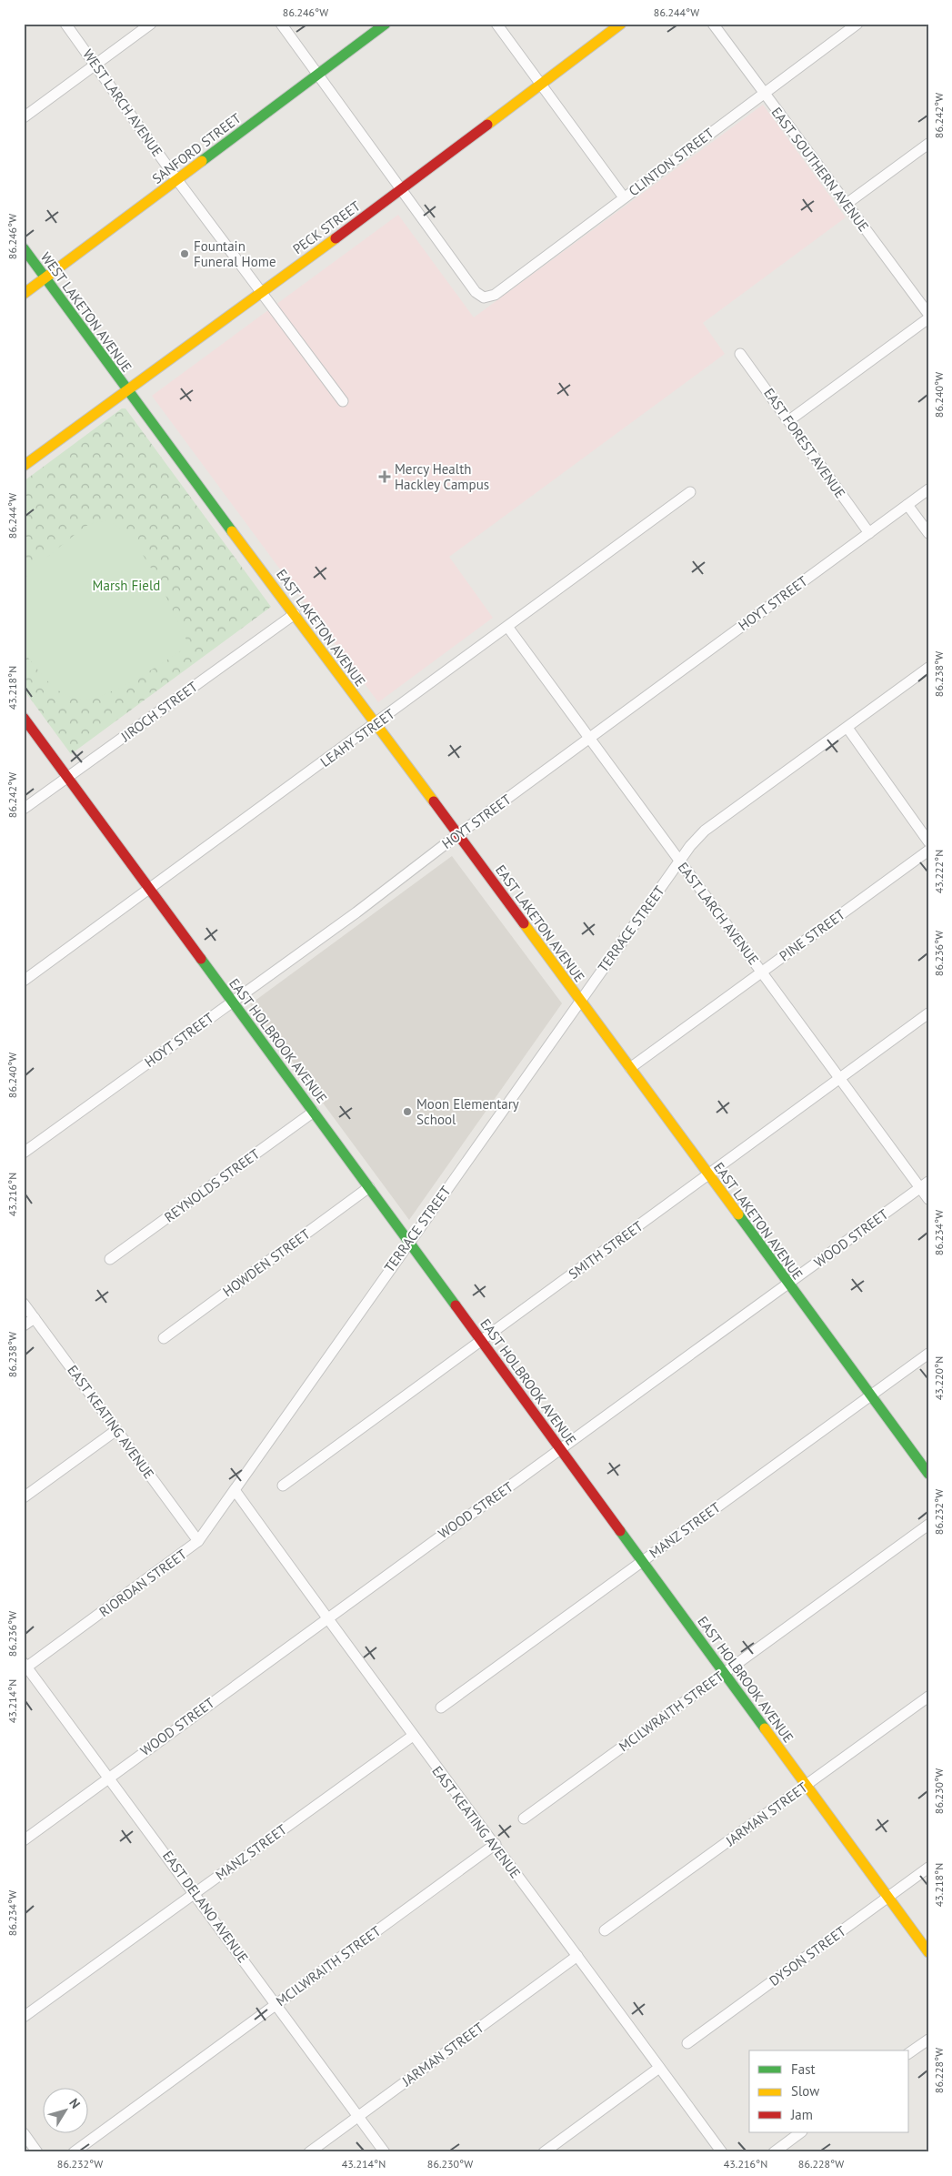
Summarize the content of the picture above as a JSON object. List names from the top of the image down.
{
  "streets": {
    "street": [
      "WEST LARCH AVENUE",
      "SANFORD STREET",
      "CLINTON STREET",
      "EAST SOUTHERN AVENUE",
      "PECK STREET",
      "WEST LAKETON AVENUE",
      "EAST FOREST AVENUE",
      "HOYT STREET",
      "EAST LAKETON AVENUE",
      "JIROCH STREET",
      "LEAHY STREET",
      "EAST LARCH AVENUE",
      "TERRACE STREET",
      "PINE STREET",
      "EAST HOLBROOK AVENUE",
      "REYNOLDS STREET",
      "WOOD STREET",
      "SMITH STREET",
      "HOWDEN STREET",
      "EAST KEATING AVENUE",
      "MANZ STREET",
      "RIORDAN STREET",
      "MCILWRAITH STREET",
      "JARMAN STREET",
      "EAST DELANO AVENUE",
      "DYSON STREET"
    ]
  },
  "crossings": [
    ["WEST LARCH AVENUE", "SANFORD STREET"],
    ["WEST LARCH AVENUE", "PECK STREET"],
    ["SANFORD STREET", "WEST LAKETON AVENUE"],
    ["CLINTON STREET", "EAST SOUTHERN AVENUE"],
    ["CLINTON STREET", "PECK STREET"],
    ["PECK STREET", "WEST LAKETON AVENUE"],
    ["PECK STREET", "EAST LAKETON AVENUE"],
    ["WEST LAKETON AVENUE", "EAST LAKETON AVENUE"],
    ["EAST FOREST AVENUE", "HOYT STREET"],
    ["HOYT STREET", "EAST LAKETON AVENUE"],
    ["HOYT STREET", "EAST LARCH AVENUE"],
    ["HOYT STREET", "EAST HOLBROOK AVENUE"],
    ["EAST LAKETON AVENUE", "JIROCH STREET"],
    ["EAST LAKETON AVENUE", "LEAHY STREET"],
    ["EAST LAKETON AVENUE", "TERRACE STREET"],
    ["EAST LAKETON AVENUE", "PINE STREET"],
    ["EAST LAKETON AVENUE", "WOOD STREET"],
    ["EAST LAKETON AVENUE", "SMITH STREET"],
    ["EAST LAKETON AVENUE", "MANZ STREET"],
    ["JIROCH STREET", "EAST HOLBROOK AVENUE"],
    ["LEAHY STREET", "EAST LARCH AVENUE"],
    ["LEAHY STREET", "EAST HOLBROOK AVENUE"],
    ["EAST LARCH AVENUE", "TERRACE STREET"],
    ["EAST LARCH AVENUE", "PINE STREET"],
    ["EAST LARCH AVENUE", "WOOD STREET"],
    ["EAST LARCH AVENUE", "SMITH STREET"],
    ["TERRACE STREET", "EAST HOLBROOK AVENUE"],
    ["TERRACE STREET", "RIORDAN STREET"],
    ["EAST HOLBROOK AVENUE", "REYNOLDS STREET"],
    ["EAST HOLBROOK AVENUE", "WOOD STREET"],
    ["EAST HOLBROOK AVENUE", "SMITH STREET"],
    ["EAST HOLBROOK AVENUE", "HOWDEN STREET"],
    ["EAST HOLBROOK AVENUE", "MANZ STREET"],
    ["EAST HOLBROOK AVENUE", "MCILWRAITH STREET"],
    ["EAST HOLBROOK AVENUE", "JARMAN STREET"],
    ["EAST HOLBROOK AVENUE", "DYSON STREET"],
    ["WOOD STREET", "EAST KEATING AVENUE"],
    ["WOOD STREET", "EAST DELANO AVENUE"],
    ["EAST KEATING AVENUE", "MANZ STREET"],
    ["EAST KEATING AVENUE", "RIORDAN STREET"],
    ["EAST KEATING AVENUE", "MCILWRAITH STREET"],
    ["EAST KEATING AVENUE", "JARMAN STREET"],
    ["MANZ STREET", "EAST DELANO AVENUE"],
    ["RIORDAN STREET", "EAST DELANO AVENUE"],
    ["MCILWRAITH STREET", "EAST DELANO AVENUE"],
    ["JARMAN STREET", "EAST DELANO AVENUE"]
  ],
  "parks": ["Marsh Field"],
  "places": {
    "other": ["Fountain Funeral Home", "Moon Elementary School"],
    "health": ["Mercy Health Hackley Campus"]
  },
  "legend": ["Fast", "Slow", "Jam"],
  "north": "top right",
  "coordinates": [
    "86.246°W",
    "86.244°W",
    "86.242°W",
    "86.240°W",
    "86.238°W",
    "43.218°N",
    "43.222°N",
    "86.236°W",
    "43.216°N",
    "86.234°W",
    "43.220°N",
    "86.232°W",
    "43.214°N",
    "86.230°W",
    "86.228°W"
  ]
}
